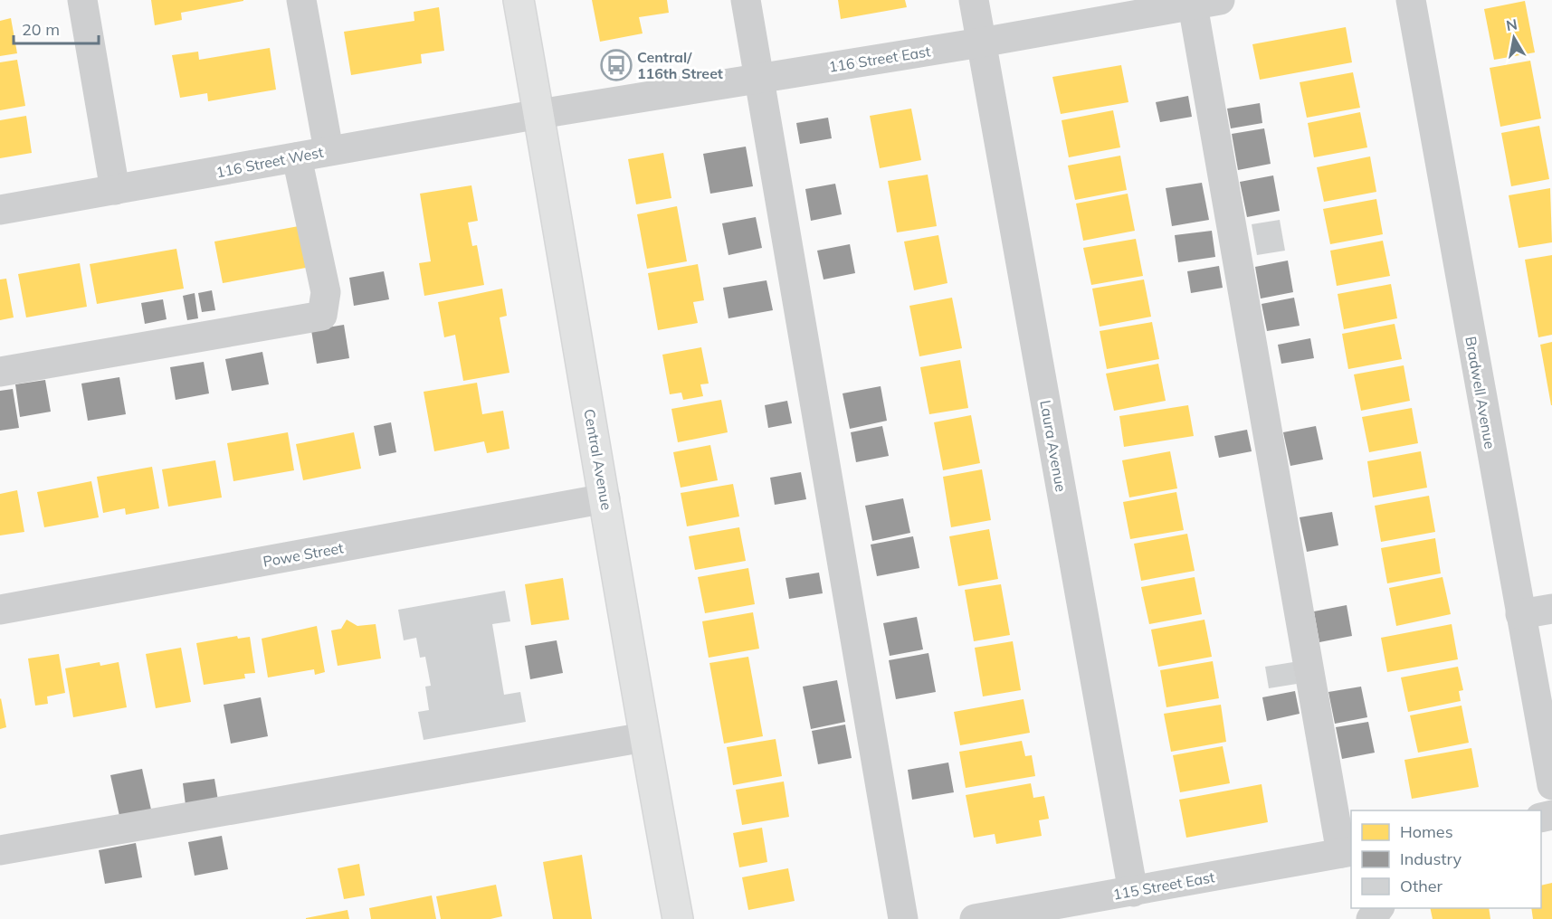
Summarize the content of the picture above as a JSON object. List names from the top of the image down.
{
  "streets": {
    "main road": ["Central Avenue"],
    "street": [
      "116 Street East",
      "116 Street West",
      "Bradwell Avenue",
      "Laura Avenue",
      "Powe Street",
      "115 Street East"
    ]
  },
  "crossings": [
    ["116 Street East", "116 Street West"],
    ["116 Street East", "Laura Avenue"],
    ["116 Street East", "Central Avenue"],
    ["116 Street West", "Central Avenue"],
    ["Laura Avenue", "115 Street East"],
    ["Central Avenue", "Powe Street"]
  ],
  "places": {
    "bus stop": ["Central/ 116th Street"]
  },
  "legend": ["Homes", "Industry", "Other"],
  "scale_bar": "20 m",
  "north": "top"
}
